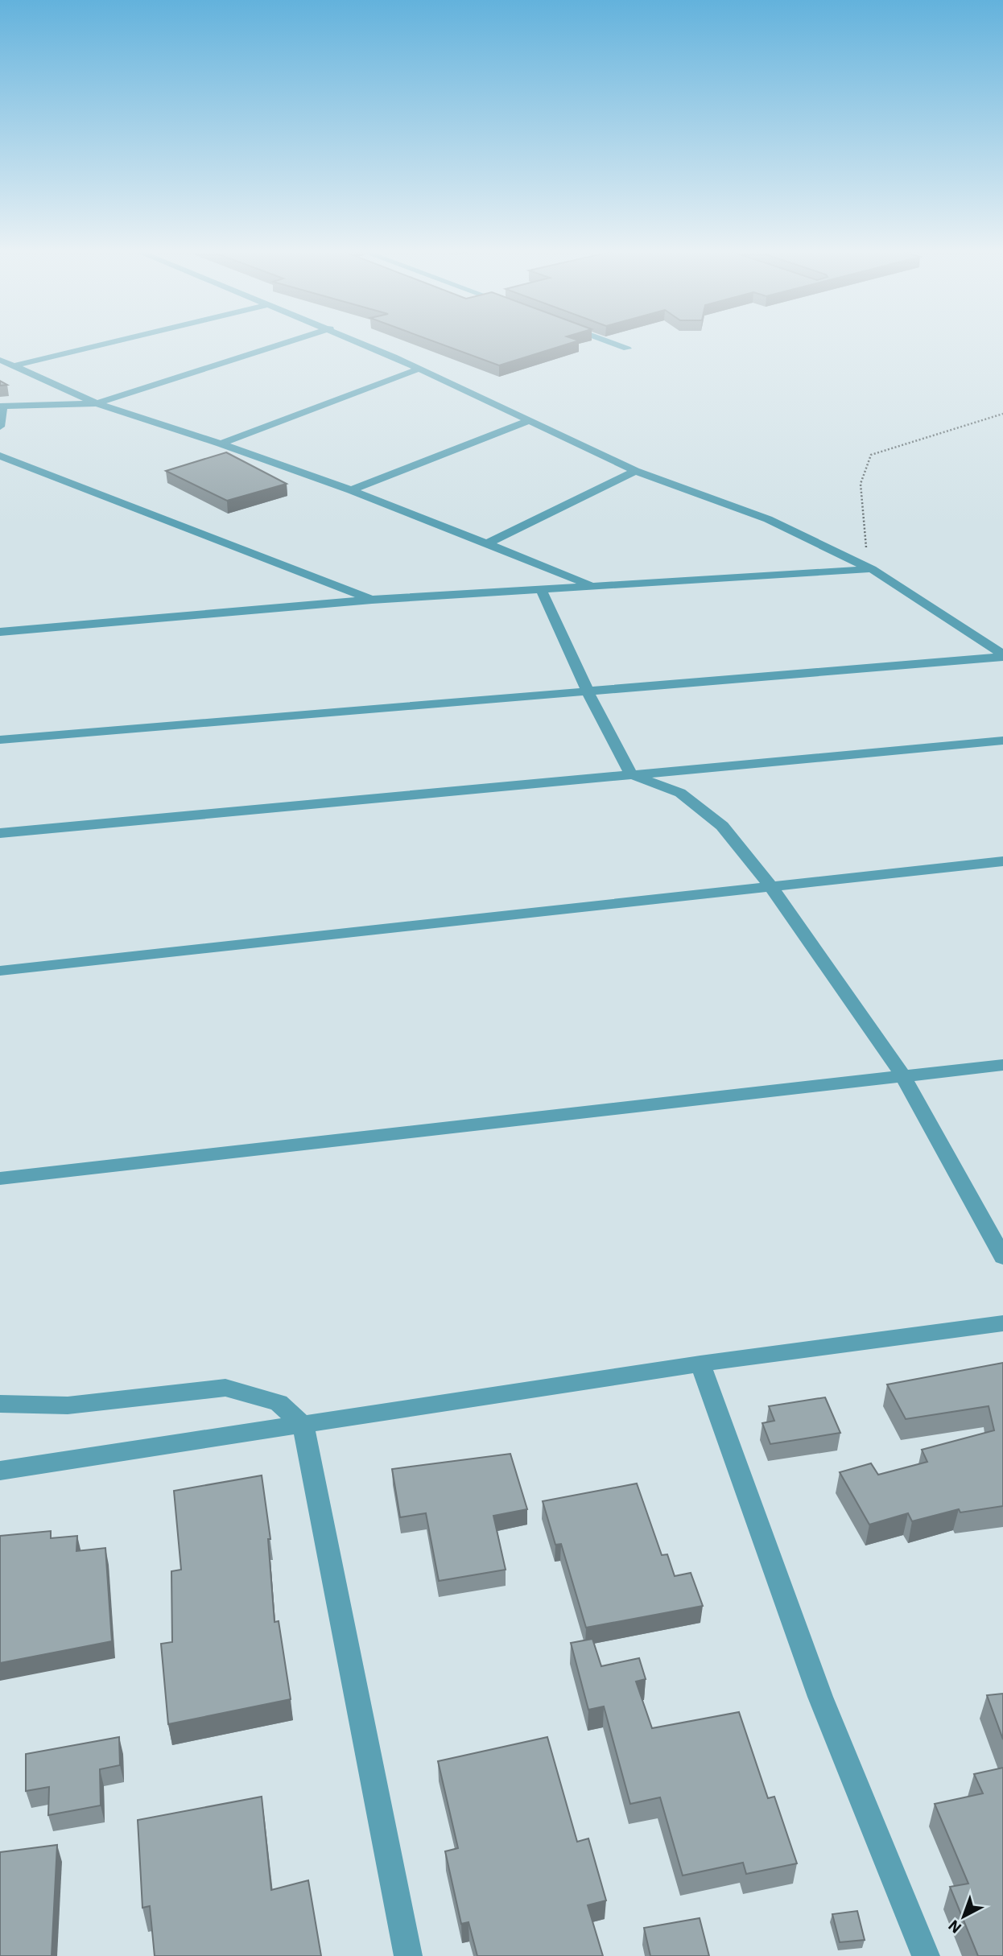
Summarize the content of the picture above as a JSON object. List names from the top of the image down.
{
  "north": "bottom left"
}
